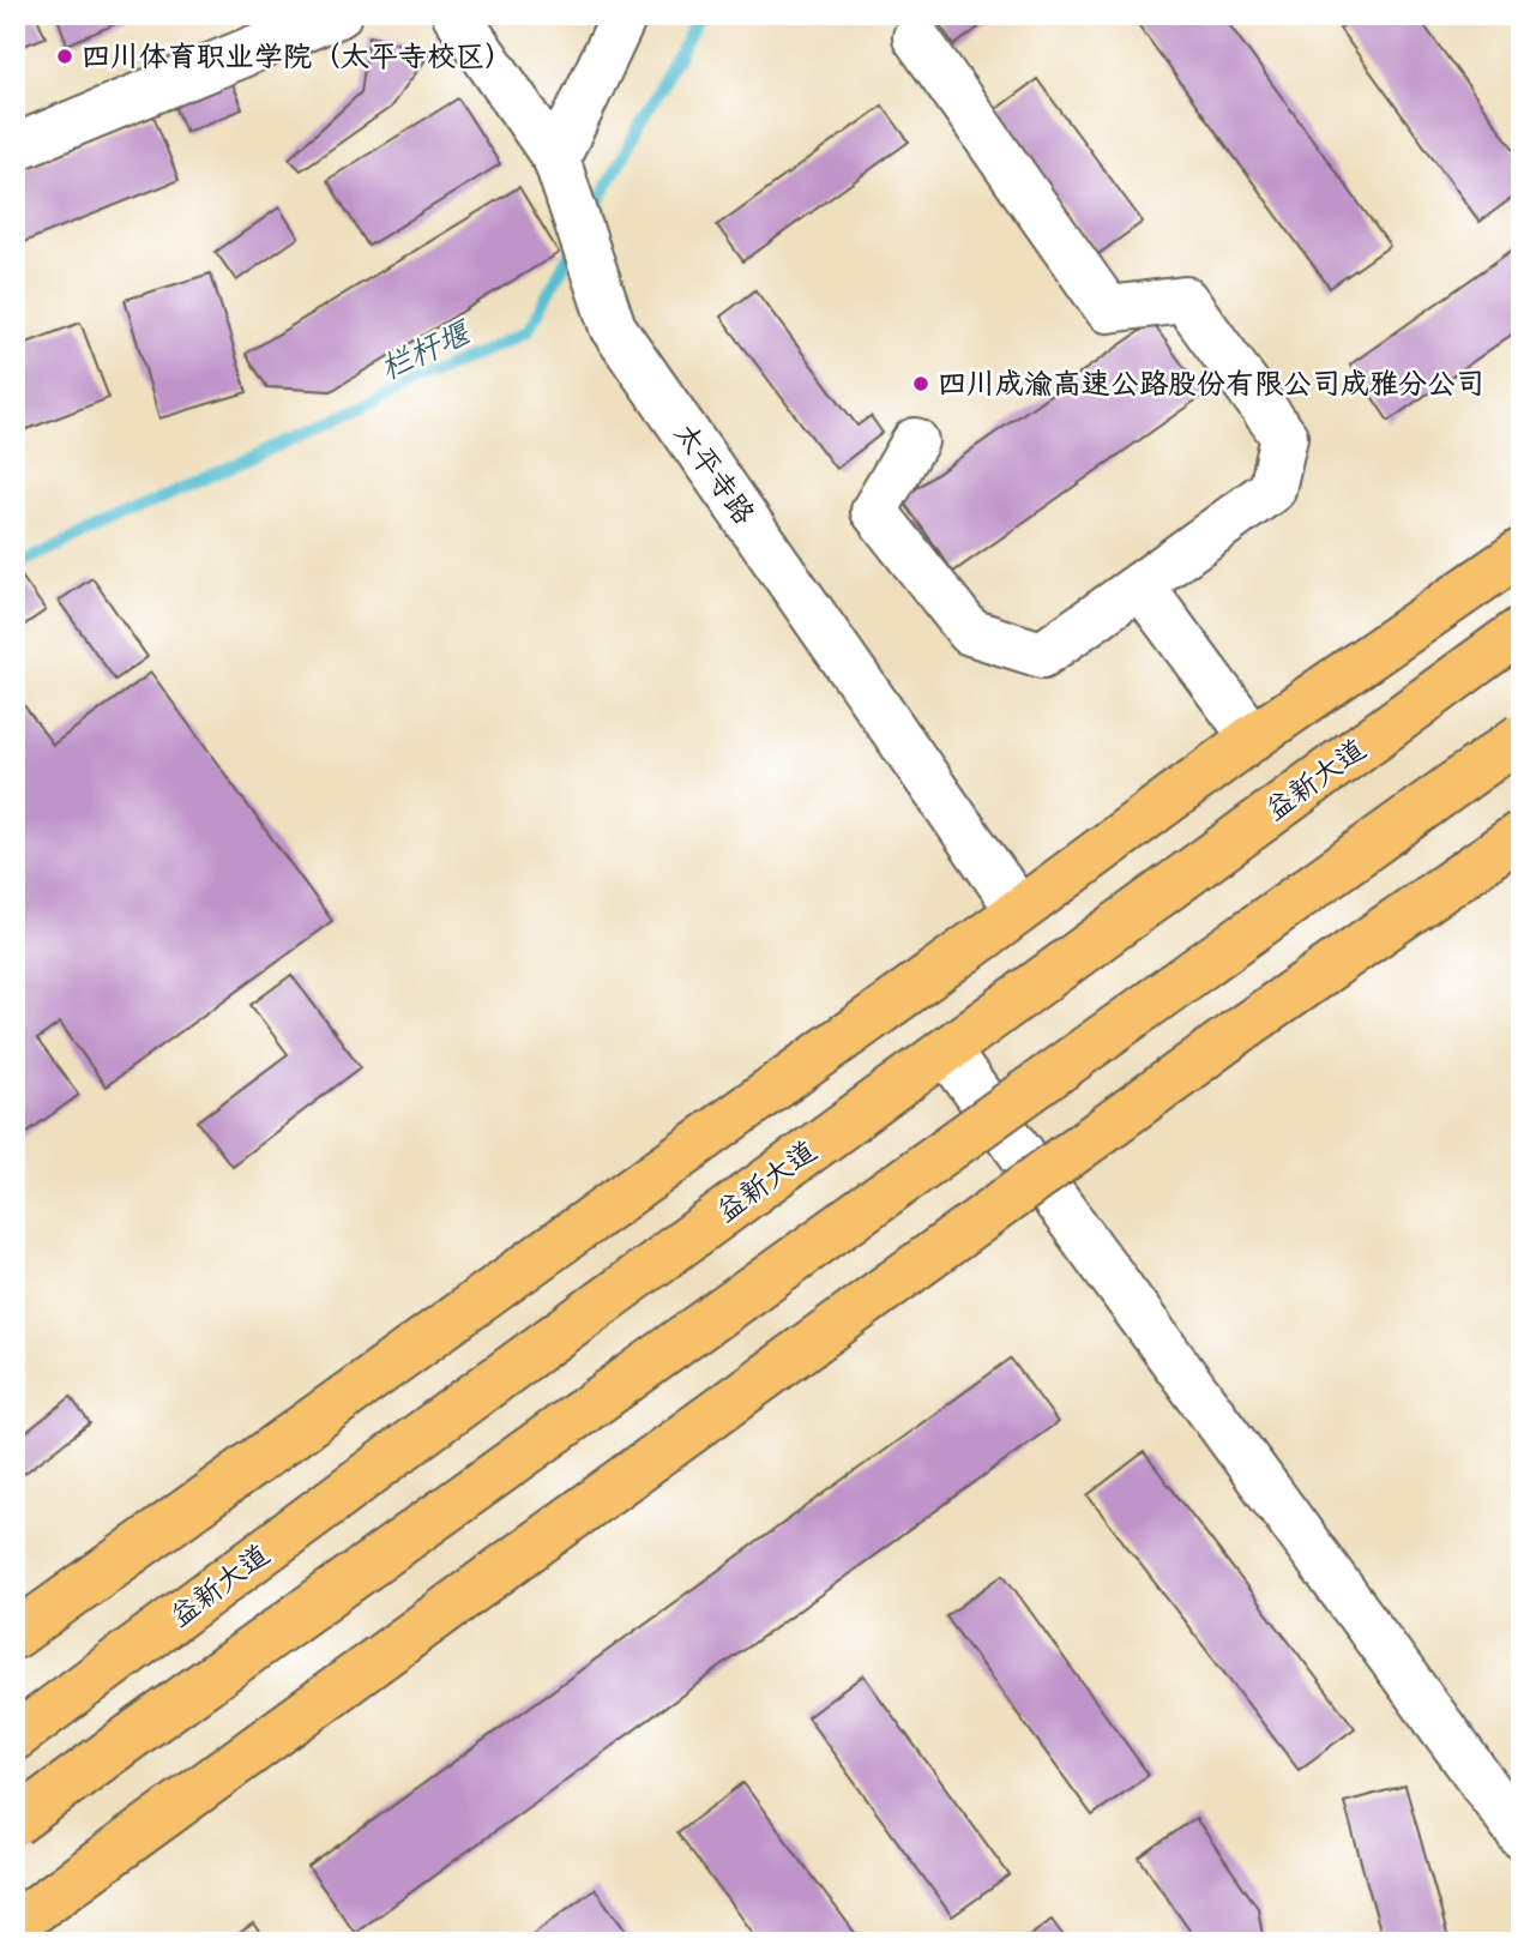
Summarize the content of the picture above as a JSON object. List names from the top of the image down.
{
  "streets": {
    "main road": ["益新大道"],
    "street": ["太平寺路"]
  },
  "water": ["栏杆堰"],
  "places": ["四川体育职业学院（太平寺校区）", "四川成渝高速公路股份有限公司成雅分公司"]
}
